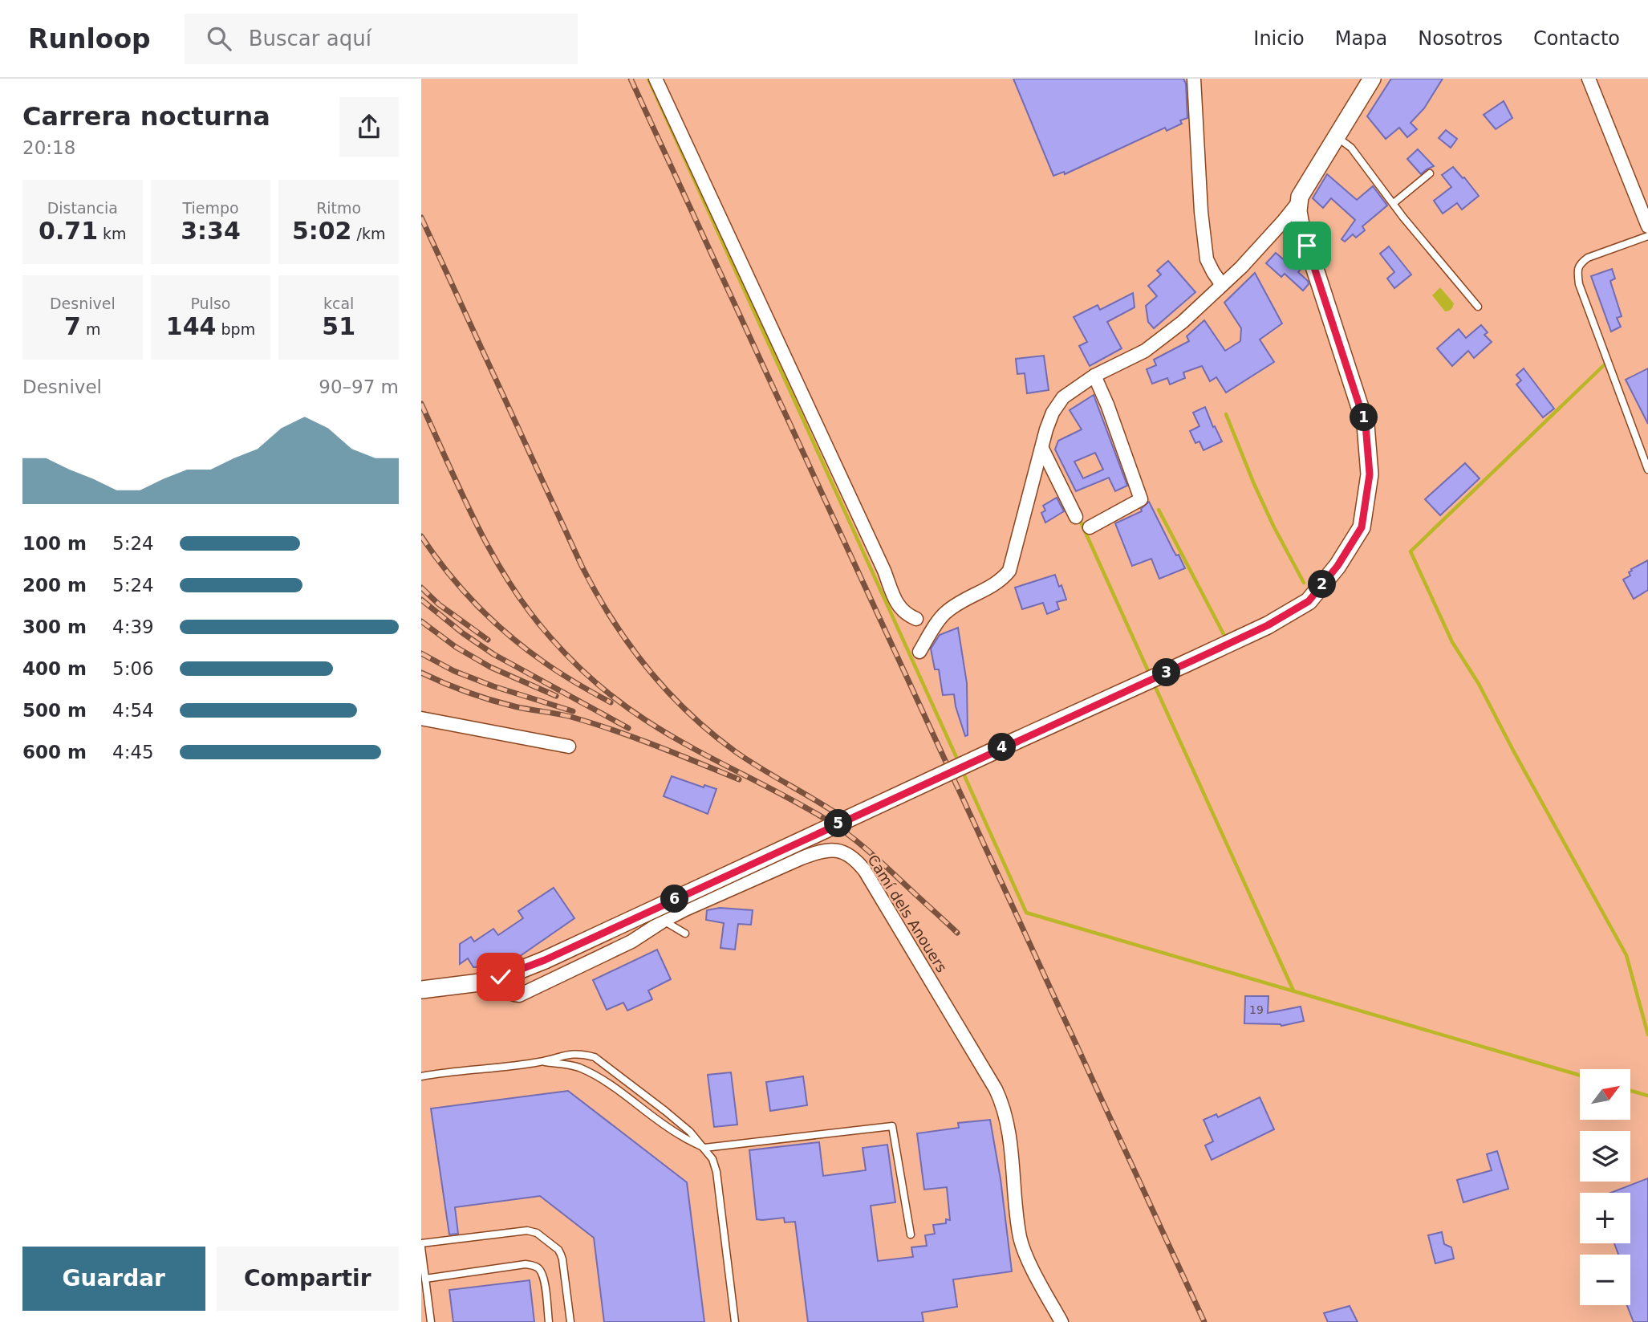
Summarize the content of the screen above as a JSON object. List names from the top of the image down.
{
  "streets": {
    "street": ["Camí dels Anouers"]
  },
  "house_numbers": ["19"],
  "north": "top right",
  "page": {
    "header": "Runloop",
    "search": "Buscar aquí",
    "nav": [
      "Inicio",
      "Mapa",
      "Nosotros",
      "Contacto"
    ],
    "heading": ["Carrera nocturna", "20:18"],
    "stats": [
      ["Distancia", "0.71 km"],
      ["Tiempo", "3:34"],
      ["Ritmo", "5:02 /km"],
      ["Desnivel", "7 m"],
      ["Pulso", "144 bpm"],
      ["kcal", "51"]
    ],
    "chart": ["Desnivel", "90–97 m"],
    "pins": [
      "1",
      "2",
      "3",
      "4",
      "5",
      "6"
    ],
    "list": [
      {
        "name": "100 m",
        "note": "5:24"
      },
      {
        "name": "200 m",
        "note": "5:24"
      },
      {
        "name": "300 m",
        "note": "4:39"
      },
      {
        "name": "400 m",
        "note": "5:06"
      },
      {
        "name": "500 m",
        "note": "4:54"
      },
      {
        "name": "600 m",
        "note": "4:45"
      }
    ],
    "map_buttons": ["+", "−"],
    "buttons": ["Guardar", "Compartir"]
  }
}
